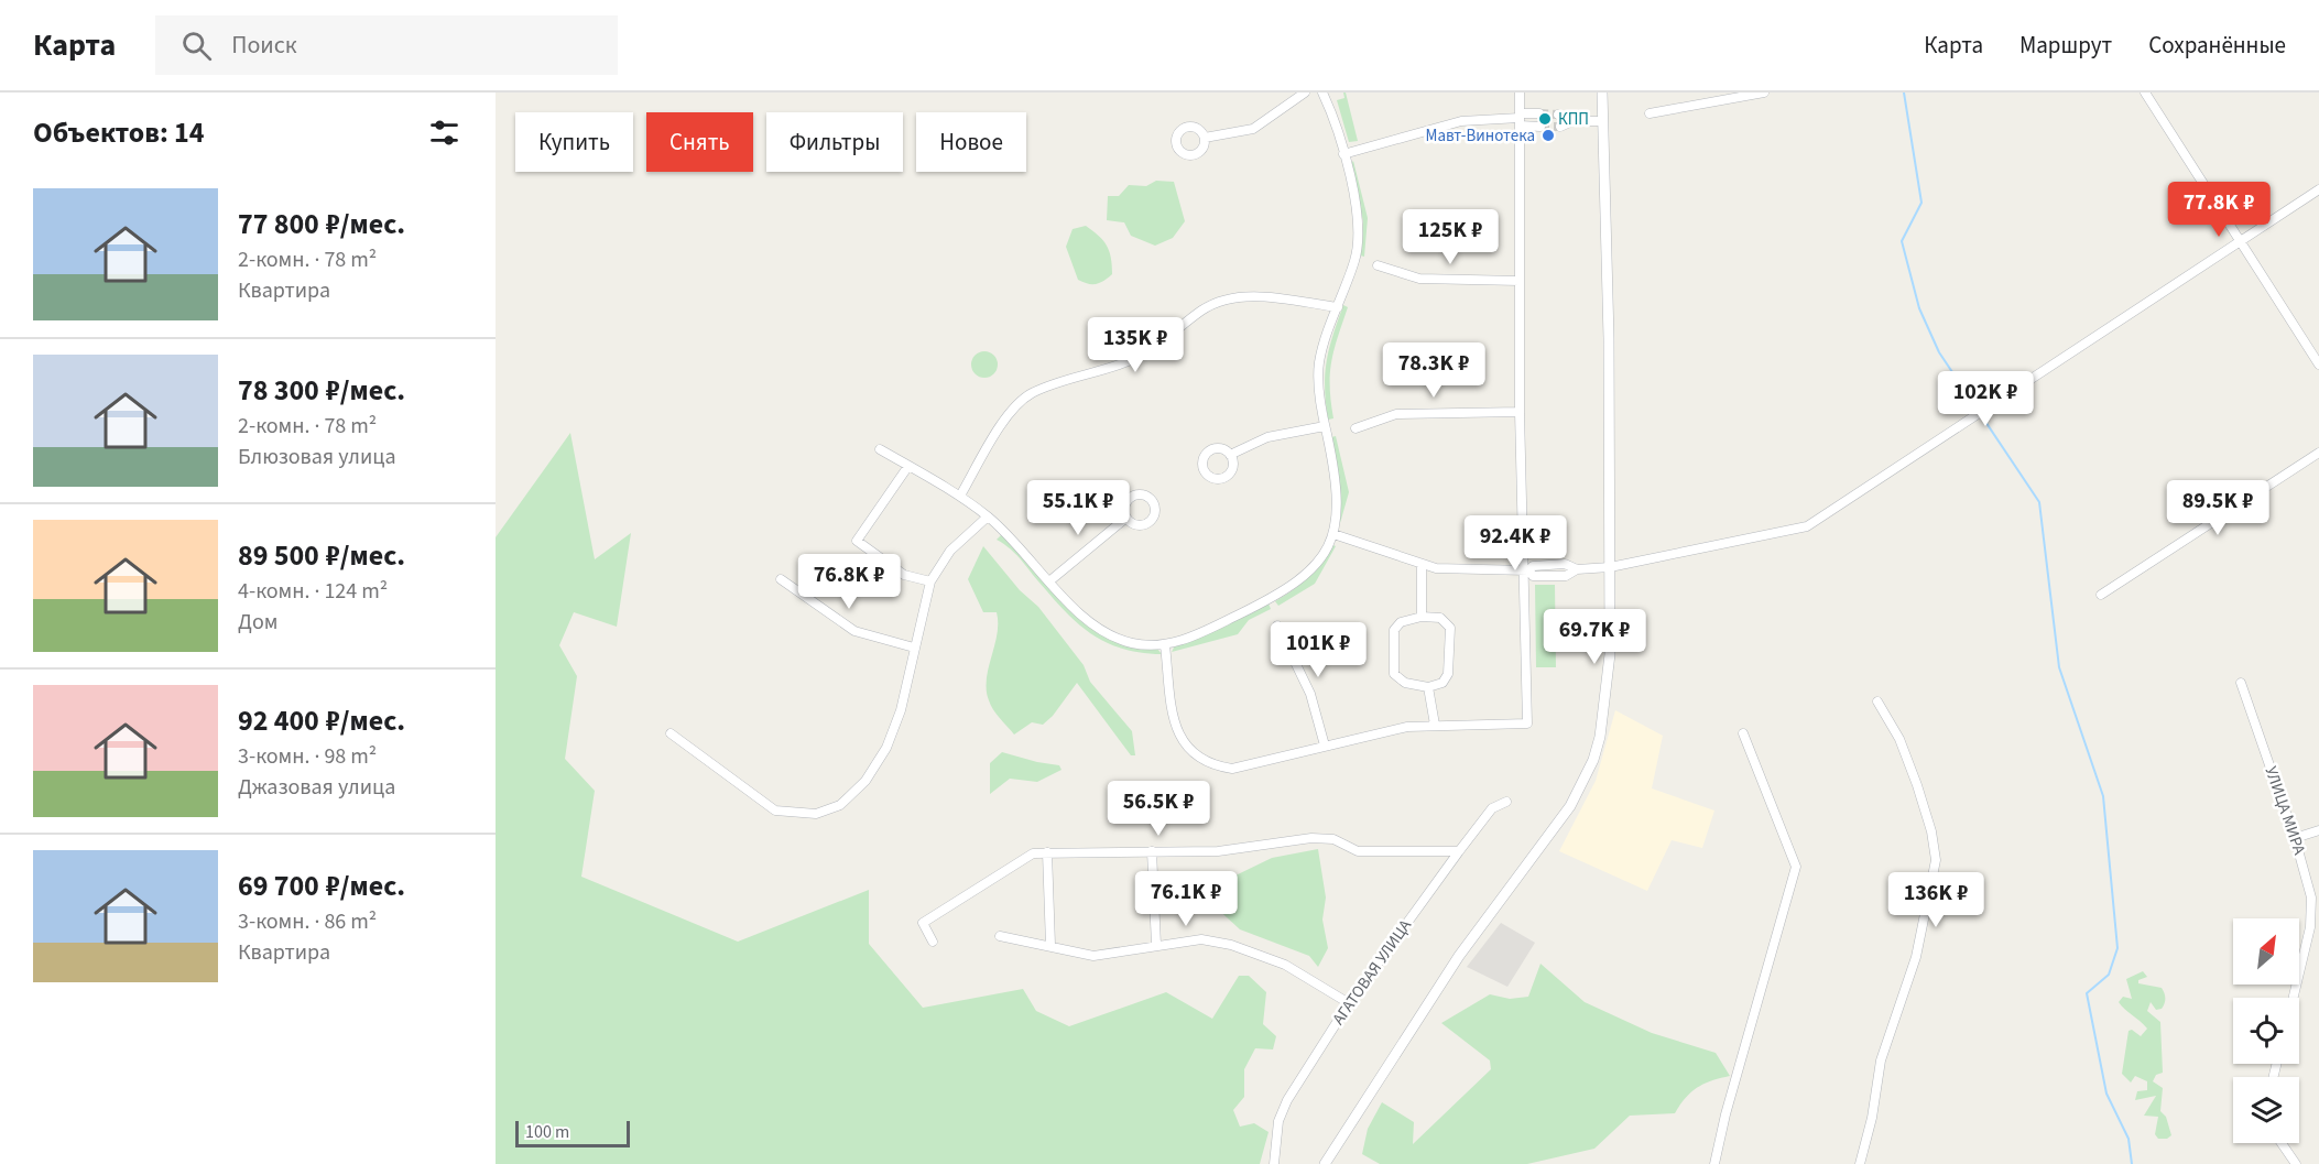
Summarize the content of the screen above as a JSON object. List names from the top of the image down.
{
  "streets": {
    "street": ["УЛИЦА МИРА", "АГАТОВАЯ УЛИЦА"]
  },
  "places": ["КПП", "Мавт-Винотека"],
  "scale_bar": "100 m",
  "north": "top right",
  "page": {
    "header": "Карта",
    "search": "Поиск",
    "nav": ["Карта", "Маршрут", "Сохранённые"],
    "heading": "Объектов: 14",
    "chip": [
      "Купить",
      "Снять",
      "Фильтры",
      "Новое"
    ],
    "list": [
      {
        "name": "77 800 ₽/мес.",
        "note": "2-комн. · 78 m² · Квартира"
      },
      {
        "name": "78 300 ₽/мес.",
        "note": "2-комн. · 78 m² · Блюзовая улица"
      },
      {
        "name": "89 500 ₽/мес.",
        "note": "4-комн. · 124 m² · Дом"
      },
      {
        "name": "92 400 ₽/мес.",
        "note": "3-комн. · 98 m² · Джазовая улица"
      },
      {
        "name": "69 700 ₽/мес.",
        "note": "3-комн. · 86 m² · Квартира"
      }
    ],
    "price": [
      "77.8K ₽",
      "125K ₽",
      "135K ₽",
      "78.3K ₽",
      "102K ₽",
      "55.1K ₽",
      "89.5K ₽",
      "92.4K ₽",
      "76.8K ₽",
      "69.7K ₽",
      "101K ₽",
      "56.5K ₽",
      "76.1K ₽",
      "136K ₽"
    ],
    "scale": "100 m"
  }
}
